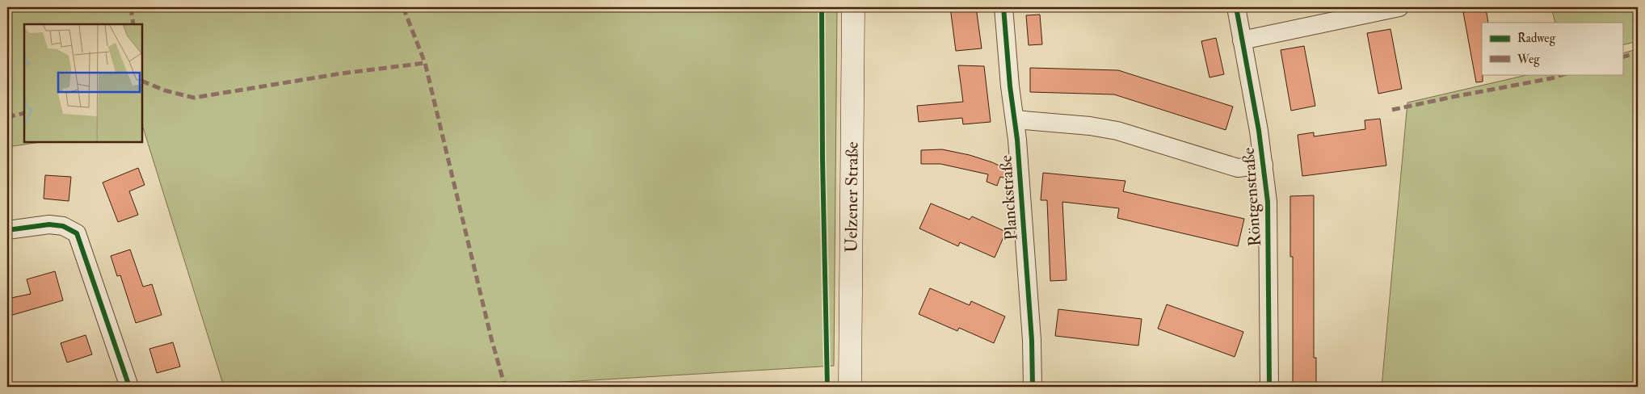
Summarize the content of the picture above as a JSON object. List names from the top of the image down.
{
  "streets": {
    "main road": ["Uelzener Straße"],
    "street": ["Röntgenstraße", "Planckstraße"]
  },
  "legend": ["Radweg", "Weg"]
}
